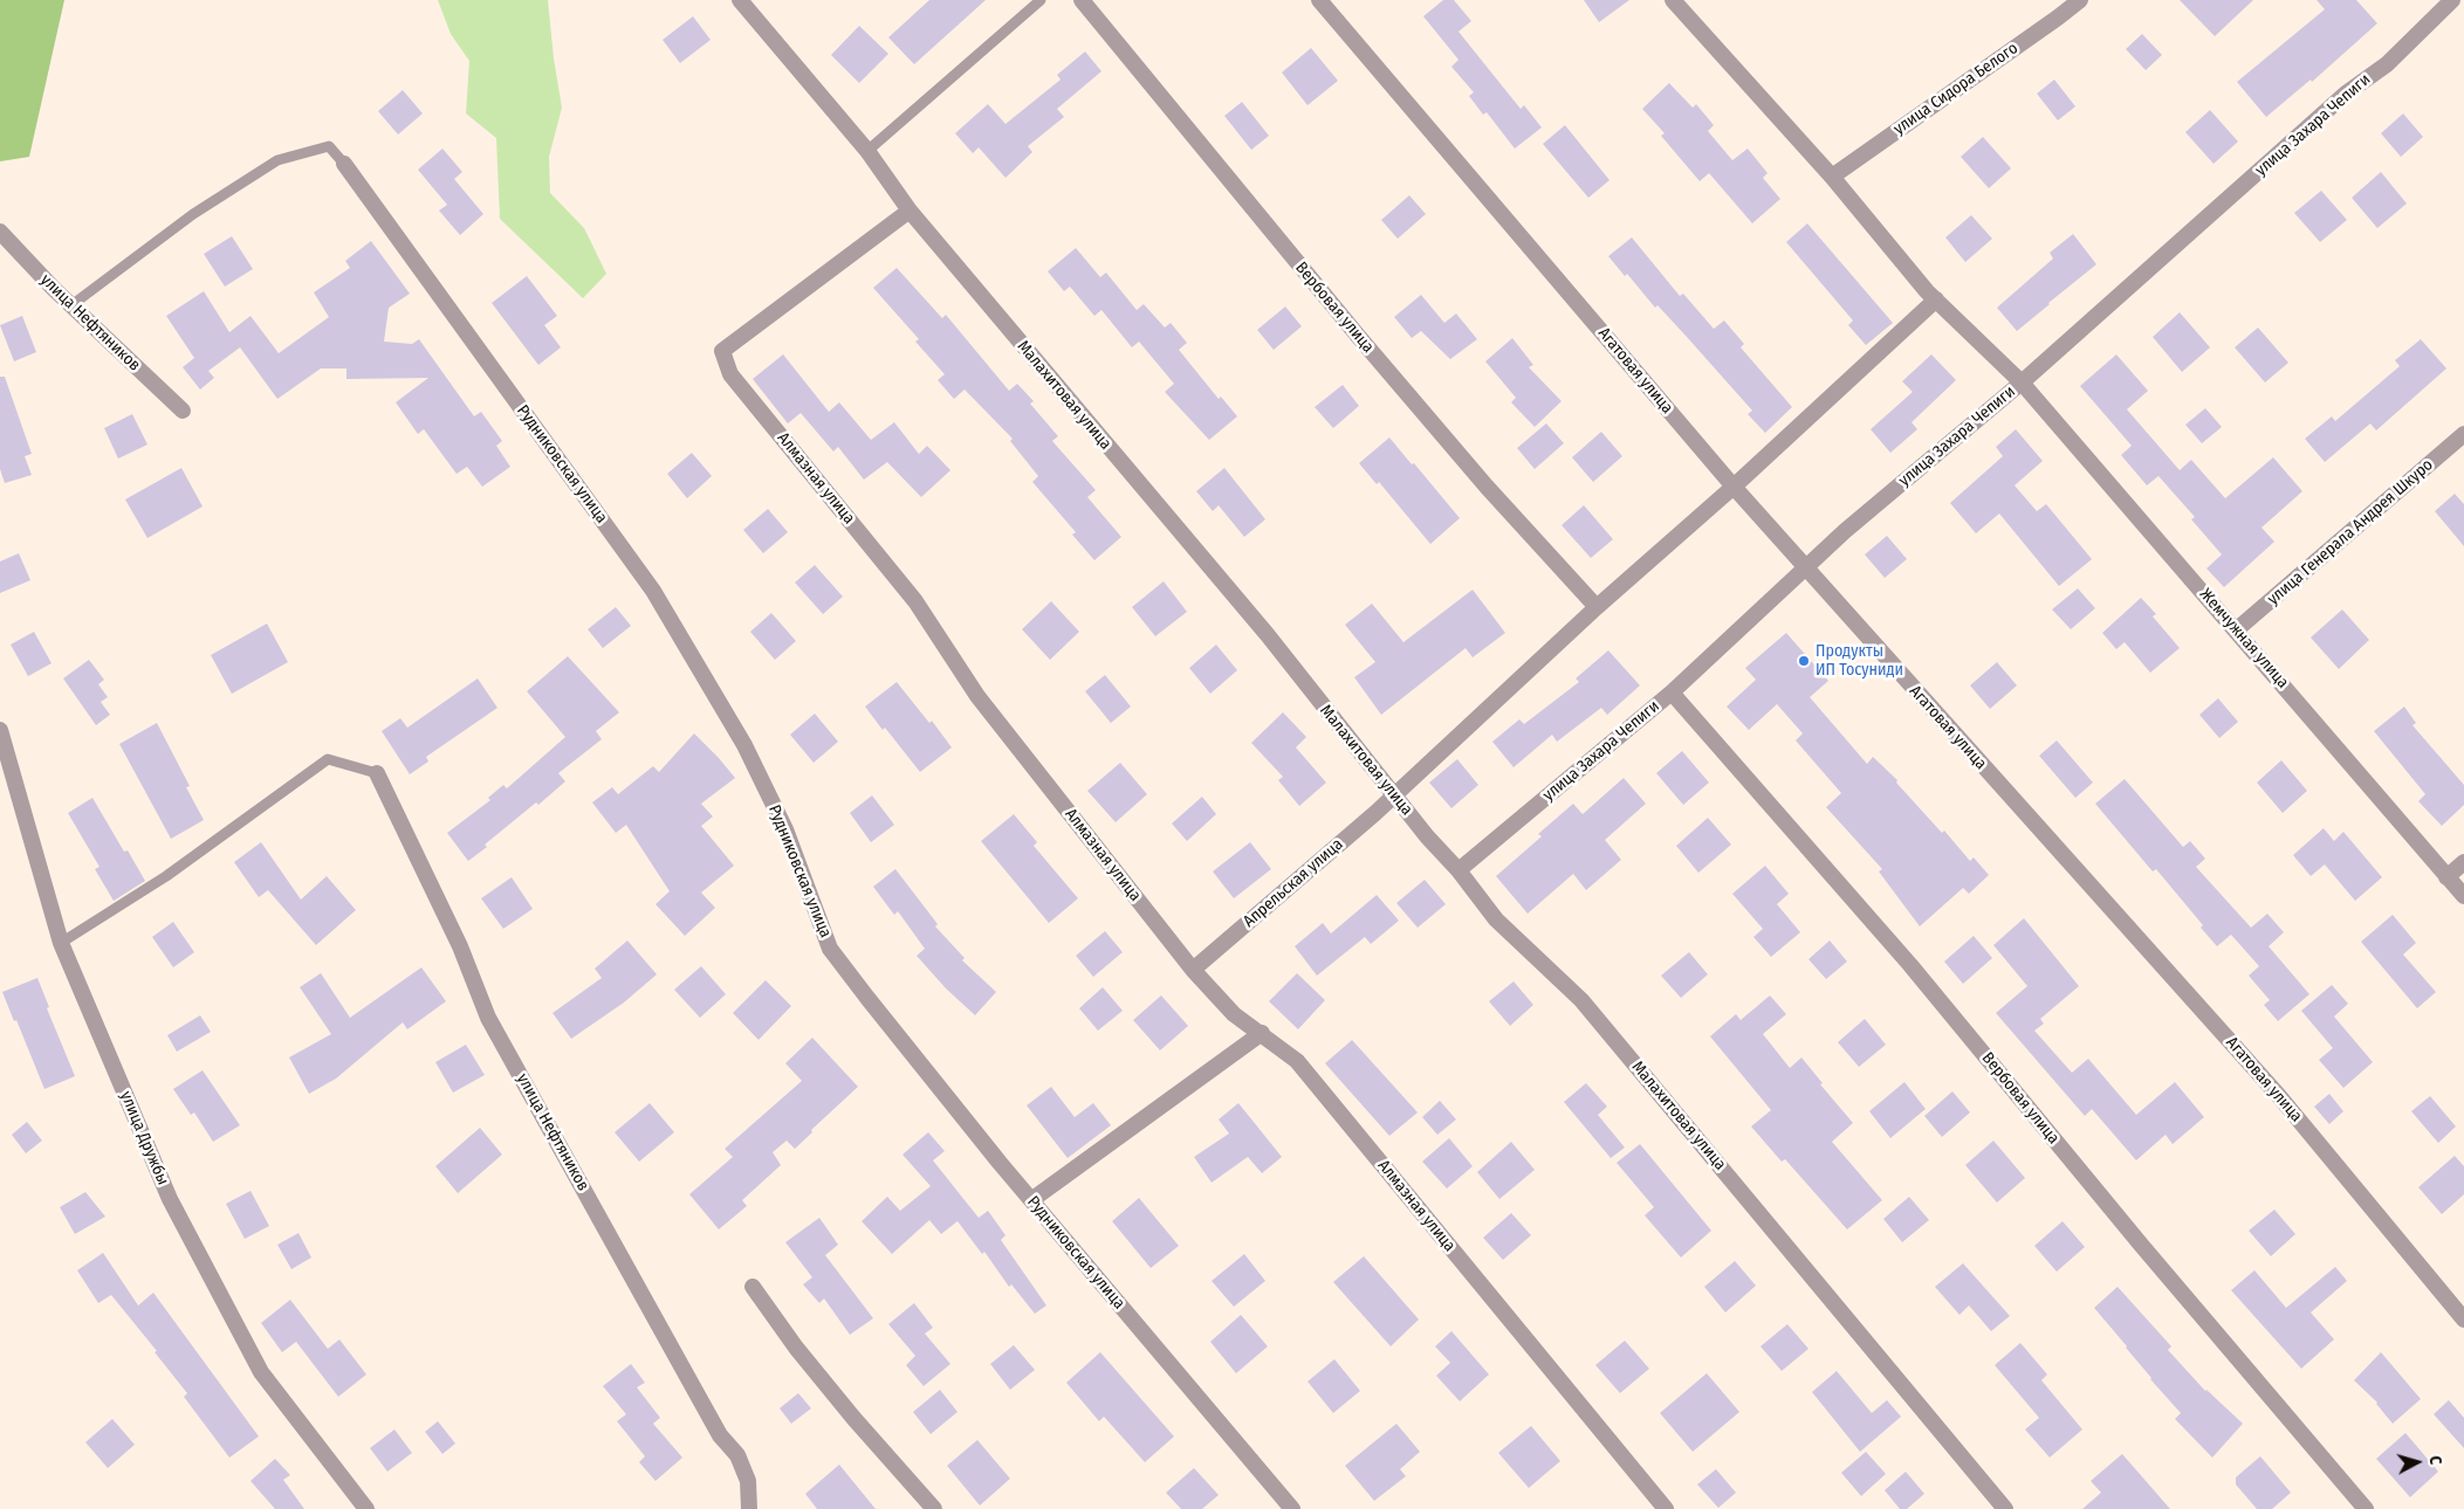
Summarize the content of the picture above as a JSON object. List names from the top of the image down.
{
  "streets": {
    "street": [
      "улица Сидора Белого",
      "улица Захара Чепиги",
      "Вербовая улица",
      "улица Нефтяников",
      "Агатовая улица",
      "Малахитовая улица",
      "Рудниковская улица",
      "Алмазная улица",
      "улица Генерала Андрея Шкуро",
      "Жемчужная улица",
      "Апрельская улица",
      "улица Дружбы"
    ]
  },
  "crossings": [
    ["улица Сидора Белого", "Жемчужная улица"],
    ["улица Захара Чепиги", "Вербовая улица"],
    ["улица Захара Чепиги", "Агатовая улица"],
    ["улица Захара Чепиги", "Малахитовая улица"],
    ["улица Захара Чепиги", "Жемчужная улица"],
    ["Вербовая улица", "Апрельская улица"],
    ["Агатовая улица", "Апрельская улица"],
    ["Малахитовая улица", "Алмазная улица"],
    ["Малахитовая улица", "Апрельская улица"],
    ["Алмазная улица", "Апрельская улица"],
    ["улица Генерала Андрея Шкуро", "Жемчужная улица"],
    ["Жемчужная улица", "Апрельская улица"]
  ],
  "places": ["Продукты ИП Тосуниди"],
  "north": "right"
}
